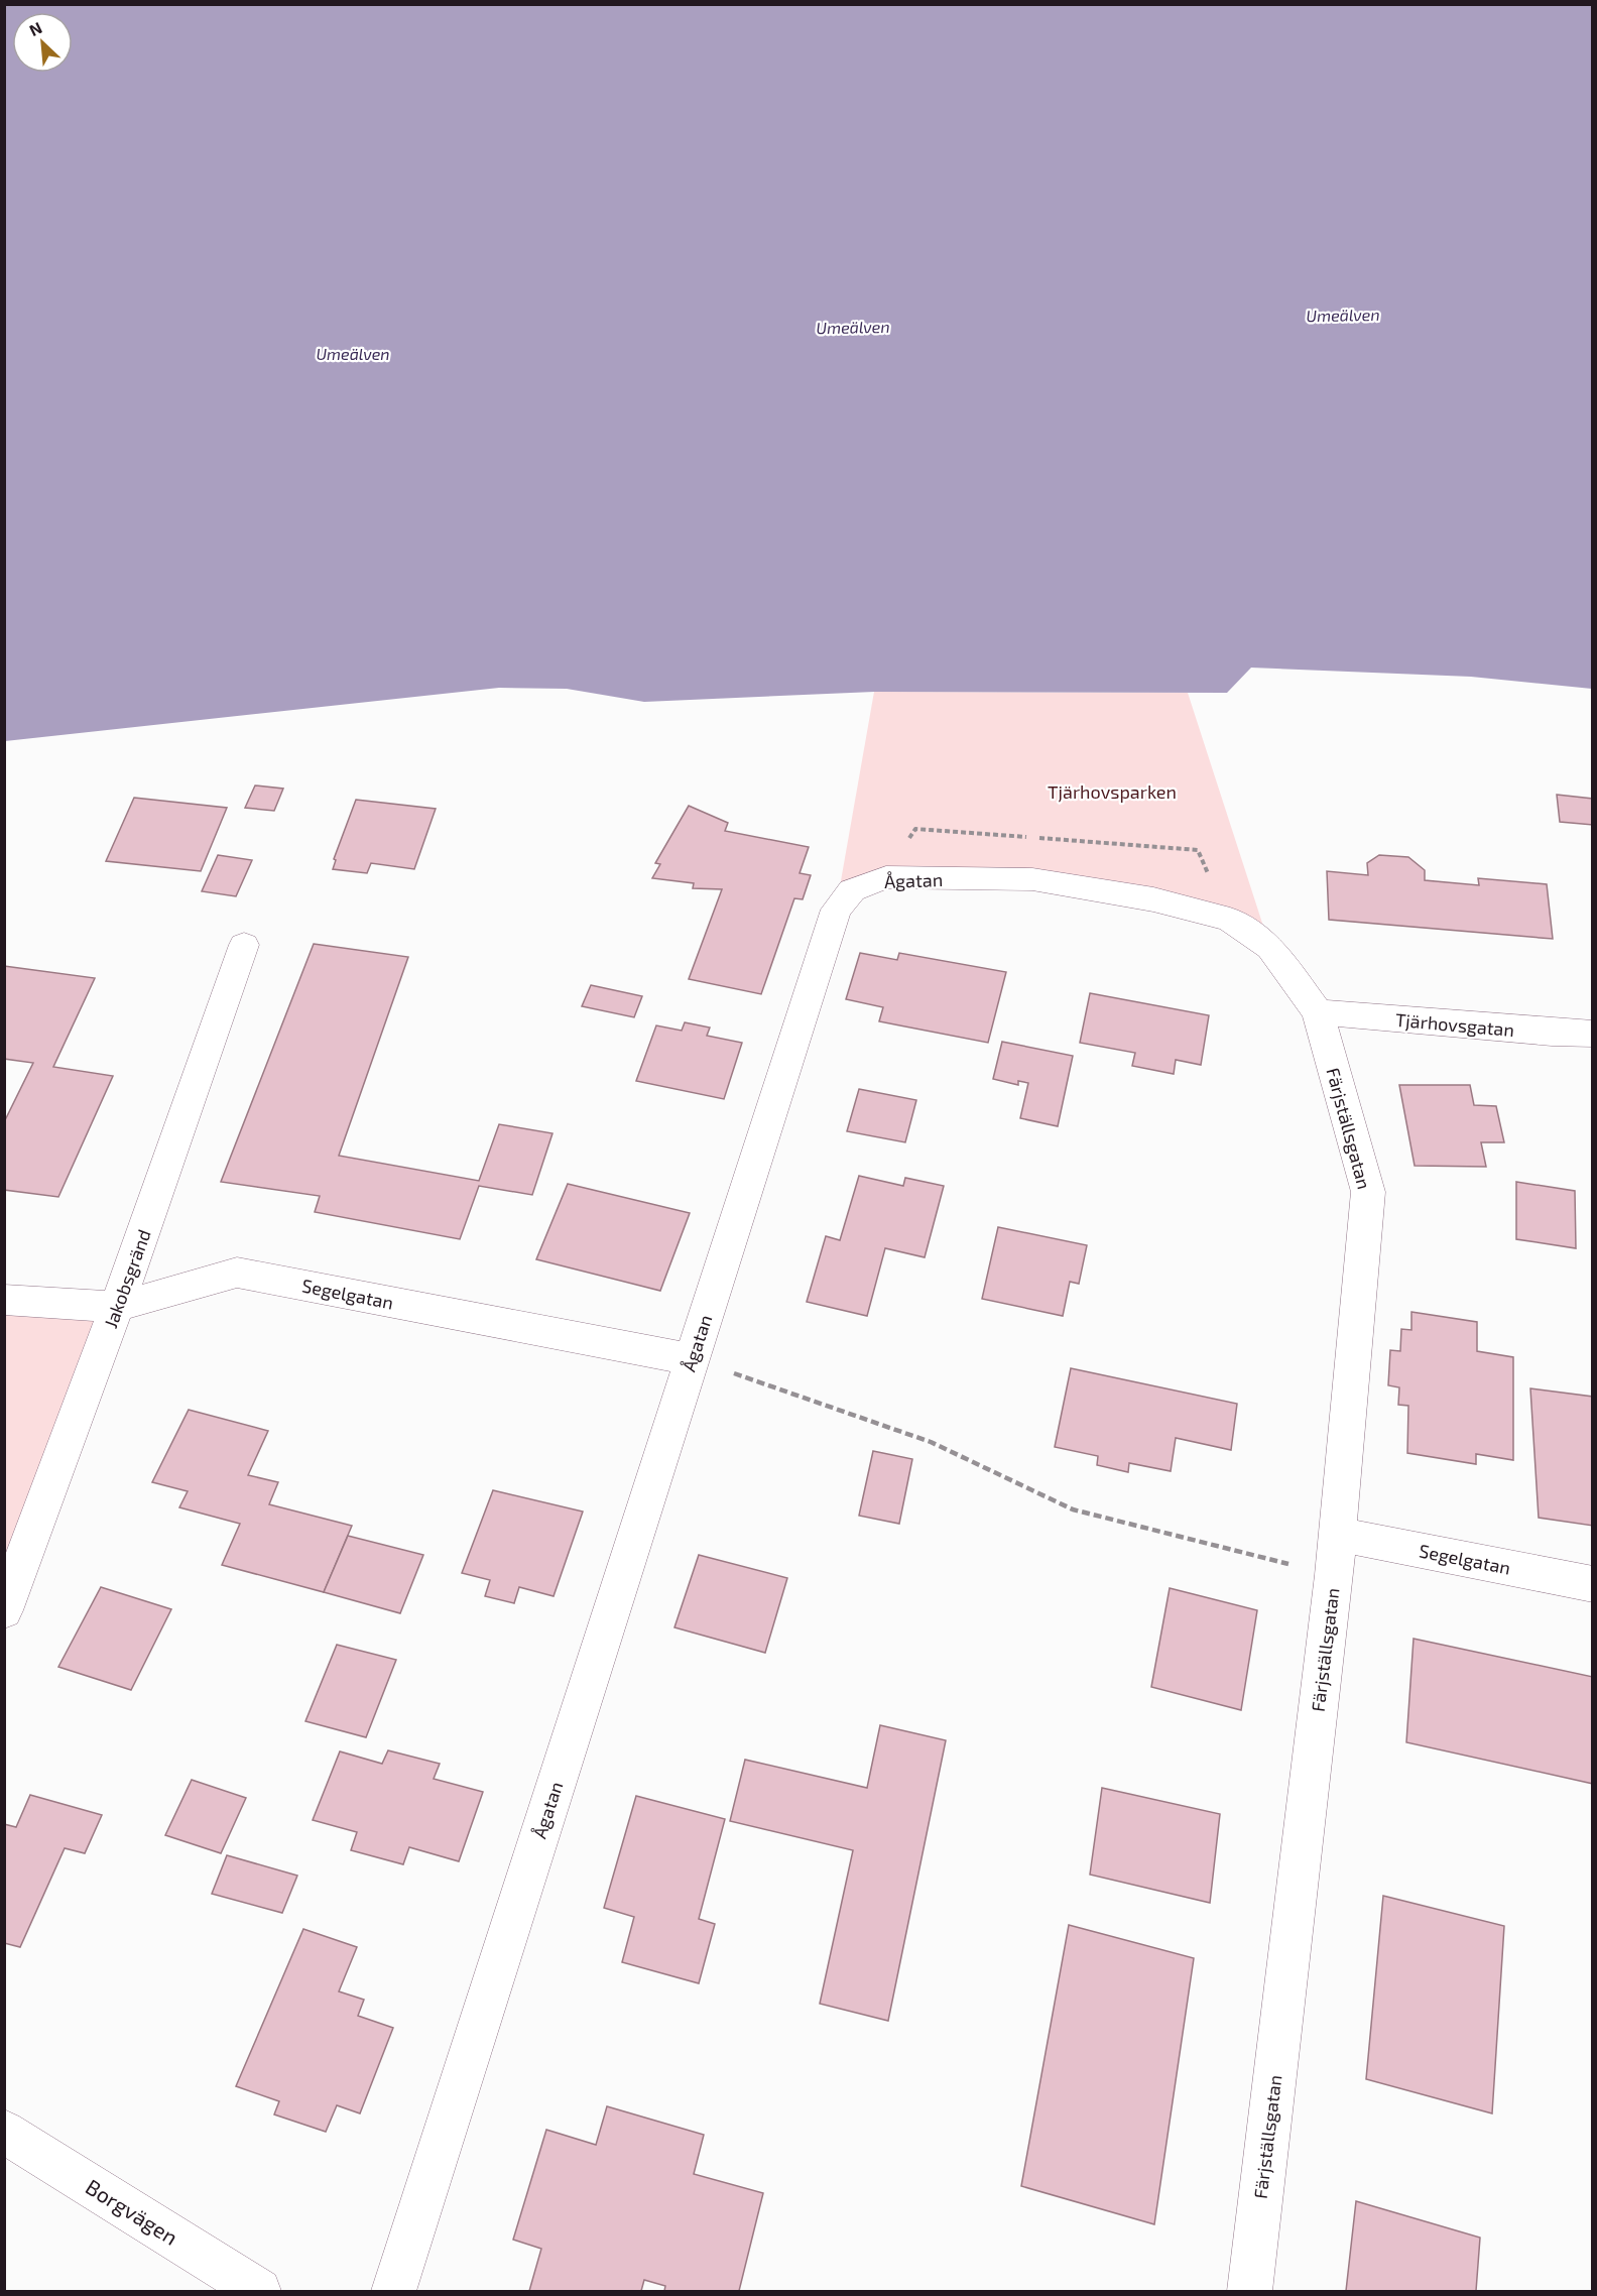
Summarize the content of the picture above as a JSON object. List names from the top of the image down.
{
  "streets": {
    "street": [
      "Ågatan",
      "Tjärhovsgatan",
      "Färjställsgatan",
      "Jakobsgränd",
      "Segelgatan",
      "Borgvägen"
    ]
  },
  "crossings": [
    ["Ågatan", "Tjärhovsgatan"],
    ["Ågatan", "Färjställsgatan"],
    ["Ågatan", "Segelgatan"],
    ["Tjärhovsgatan", "Färjställsgatan"],
    ["Färjställsgatan", "Segelgatan"],
    ["Jakobsgränd", "Segelgatan"]
  ],
  "water": ["Umeälven"],
  "parks": ["Tjärhovsparken"],
  "north": "top left"
}
